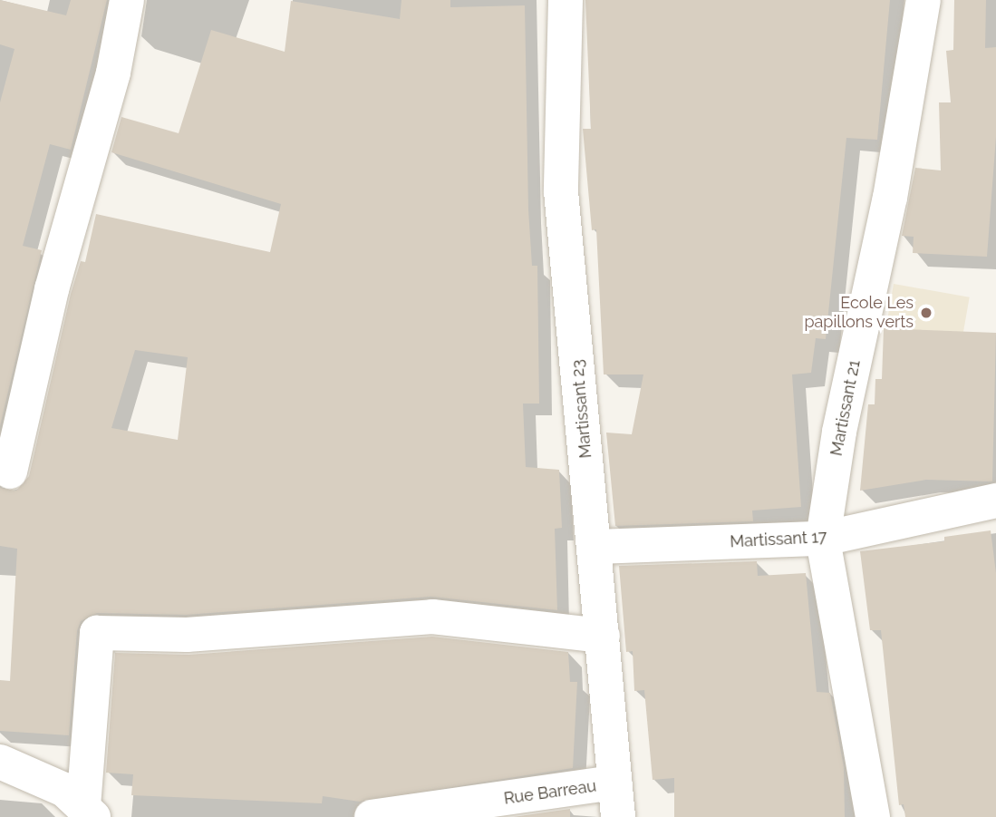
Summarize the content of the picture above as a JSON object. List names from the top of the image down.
{
  "streets": {
    "street": [
      "Martissant 21",
      "Martissant 23",
      "Martissant 17",
      "Rue Barreau"
    ]
  },
  "crossings": [
    ["Martissant 21", "Martissant 17"],
    ["Martissant 23", "Martissant 17"],
    ["Martissant 23", "Rue Barreau"]
  ],
  "places": ["Ecole Les papillons verts"]
}
